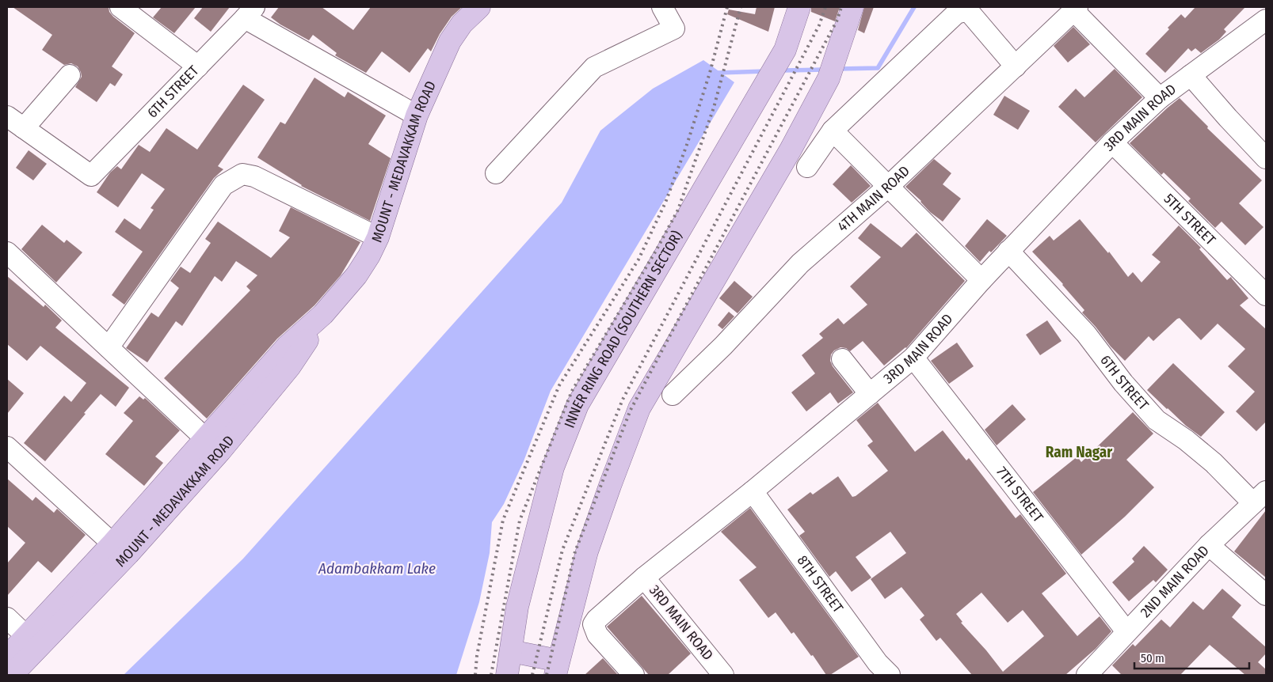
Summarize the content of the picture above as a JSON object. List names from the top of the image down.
{
  "streets": {
    "main road": ["MOUNT - MEDAVAKKAM ROAD", "INNER RING ROAD (SOUTHERN SECTOR)"],
    "street": [
      "6TH STREET",
      "3RD MAIN ROAD",
      "4TH MAIN ROAD",
      "5TH STREET",
      "7TH STREET",
      "2ND MAIN ROAD",
      "8TH STREET"
    ]
  },
  "crossings": [
    ["6TH STREET", "3RD MAIN ROAD"],
    ["6TH STREET", "2ND MAIN ROAD"],
    ["3RD MAIN ROAD", "5TH STREET"],
    ["3RD MAIN ROAD", "7TH STREET"],
    ["3RD MAIN ROAD", "8TH STREET"],
    ["7TH STREET", "2ND MAIN ROAD"]
  ],
  "districts": ["Ram Nagar"],
  "water": ["Adambakkam Lake"],
  "scale_bar": "50 m"
}
